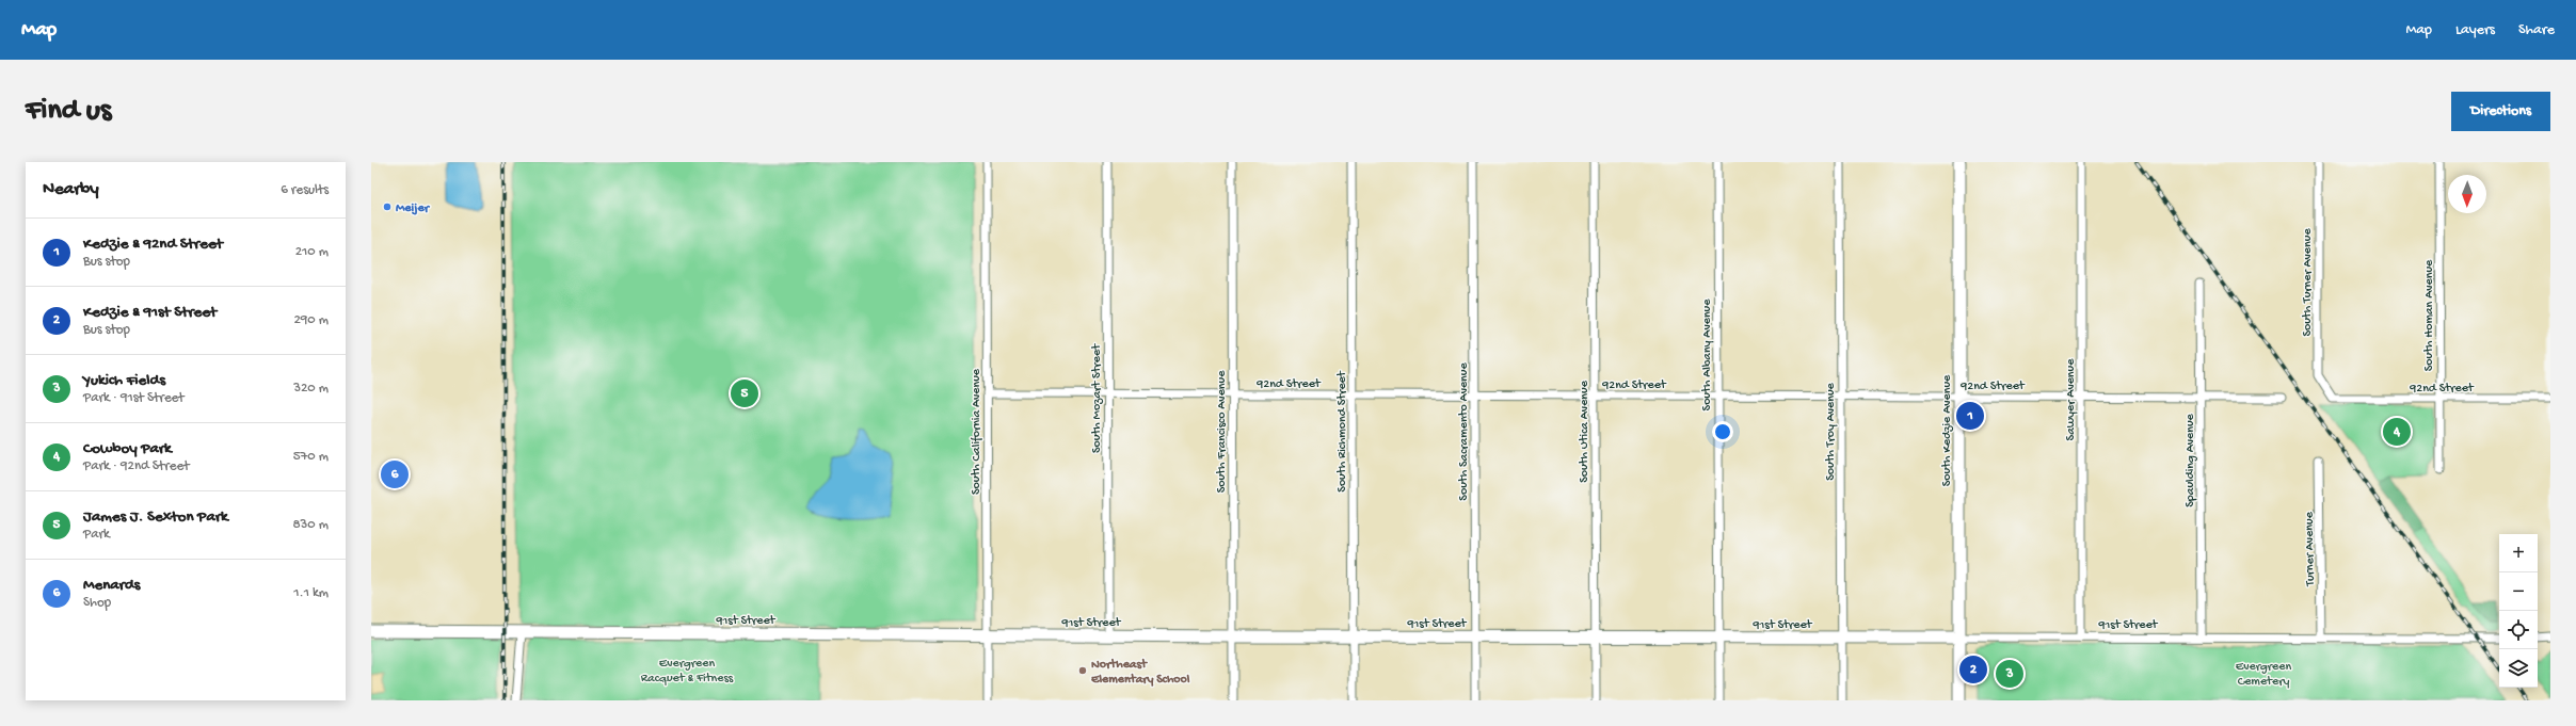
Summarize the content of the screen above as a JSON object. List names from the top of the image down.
{
  "streets": {
    "street": [
      "South Turner Avenue",
      "South Homan Avenue",
      "South Albany Avenue",
      "92nd Street",
      "South Mozart Street",
      "Sawyer Avenue",
      "South Kedzie Avenue",
      "South California Avenue",
      "South Francisco Avenue",
      "South Richmond Street",
      "South Sacramento Avenue",
      "South Utica Avenue",
      "South Troy Avenue",
      "Spaulding Avenue",
      "Turner Avenue",
      "91st Street"
    ]
  },
  "crossings": [
    ["South Turner Avenue", "92nd Street"],
    ["South Homan Avenue", "92nd Street"],
    ["South Albany Avenue", "92nd Street"],
    ["South Albany Avenue", "91st Street"],
    ["92nd Street", "South Mozart Street"],
    ["92nd Street", "Sawyer Avenue"],
    ["92nd Street", "South Kedzie Avenue"],
    ["92nd Street", "South California Avenue"],
    ["92nd Street", "South Francisco Avenue"],
    ["92nd Street", "South Richmond Street"],
    ["92nd Street", "South Sacramento Avenue"],
    ["92nd Street", "South Utica Avenue"],
    ["92nd Street", "South Troy Avenue"],
    ["92nd Street", "Spaulding Avenue"],
    ["South Mozart Street", "91st Street"],
    ["Sawyer Avenue", "91st Street"],
    ["South Kedzie Avenue", "91st Street"],
    ["South California Avenue", "91st Street"],
    ["South Francisco Avenue", "91st Street"],
    ["South Richmond Street", "91st Street"],
    ["South Sacramento Avenue", "91st Street"],
    ["South Utica Avenue", "91st Street"],
    ["South Troy Avenue", "91st Street"],
    ["Spaulding Avenue", "91st Street"],
    ["Turner Avenue", "91st Street"]
  ],
  "parks": ["Evergreen Racquet & Fitness", "Evergreen Cemetery"],
  "places": ["Meijer", "Northeast Elementary School"],
  "north": "bottom",
  "page": {
    "header": "Map",
    "nav": ["Map", "Layers", "Share"],
    "buttons": "Directions",
    "title": "Find us",
    "heading": ["Nearby", "6 results"],
    "list": [
      {
        "mark": "1",
        "name": "Kedzie & 92nd Street",
        "note": "Bus stop",
        "value": "210 m"
      },
      {
        "mark": "2",
        "name": "Kedzie & 91st Street",
        "note": "Bus stop",
        "value": "290 m"
      },
      {
        "mark": "3",
        "name": "Yukich Fields",
        "note": "Park · 91st Street",
        "value": "320 m"
      },
      {
        "mark": "4",
        "name": "Cowboy Park",
        "note": "Park · 92nd Street",
        "value": "570 m"
      },
      {
        "mark": "5",
        "name": "James J. Sexton Park",
        "note": "Park",
        "value": "830 m"
      },
      {
        "mark": "6",
        "name": "Menards",
        "note": "Shop",
        "value": "1.1 km"
      }
    ],
    "pins": [
      "5",
      "1",
      "4",
      "6",
      "2",
      "3"
    ],
    "map_buttons": ["+", "−"]
  }
}
